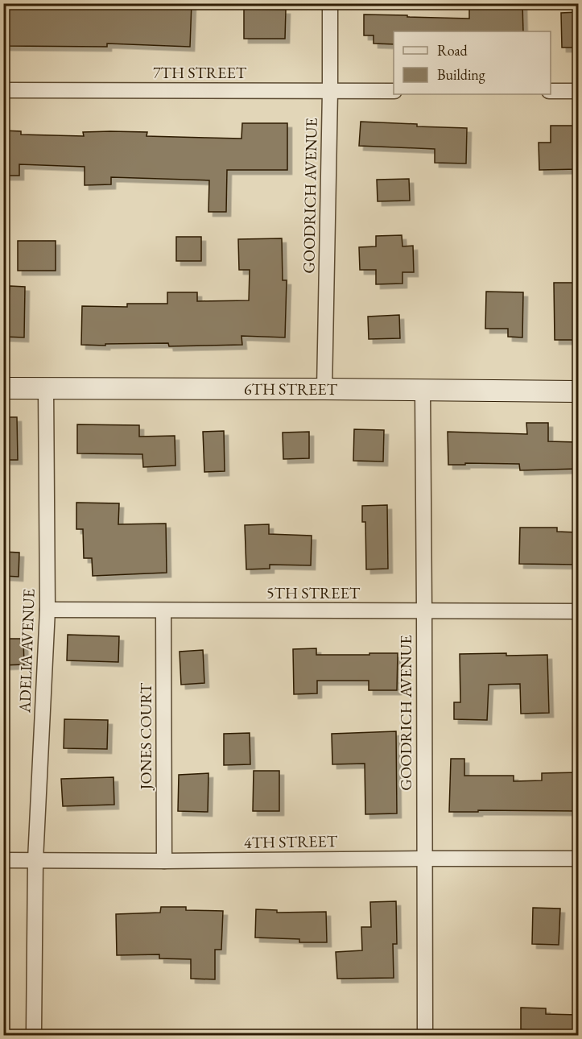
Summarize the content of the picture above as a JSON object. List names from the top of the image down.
{
  "streets": {
    "street": [
      "7TH STREET",
      "GOODRICH AVENUE",
      "6TH STREET",
      "5TH STREET",
      "ADELIA AVENUE",
      "JONES COURT",
      "4TH STREET"
    ]
  },
  "crossings": [
    ["7TH STREET", "GOODRICH AVENUE"],
    ["GOODRICH AVENUE", "6TH STREET"],
    ["GOODRICH AVENUE", "5TH STREET"],
    ["GOODRICH AVENUE", "4TH STREET"],
    ["6TH STREET", "ADELIA AVENUE"],
    ["5TH STREET", "ADELIA AVENUE"],
    ["5TH STREET", "JONES COURT"],
    ["ADELIA AVENUE", "4TH STREET"],
    ["JONES COURT", "4TH STREET"]
  ],
  "legend": ["Road", "Building"]
}
